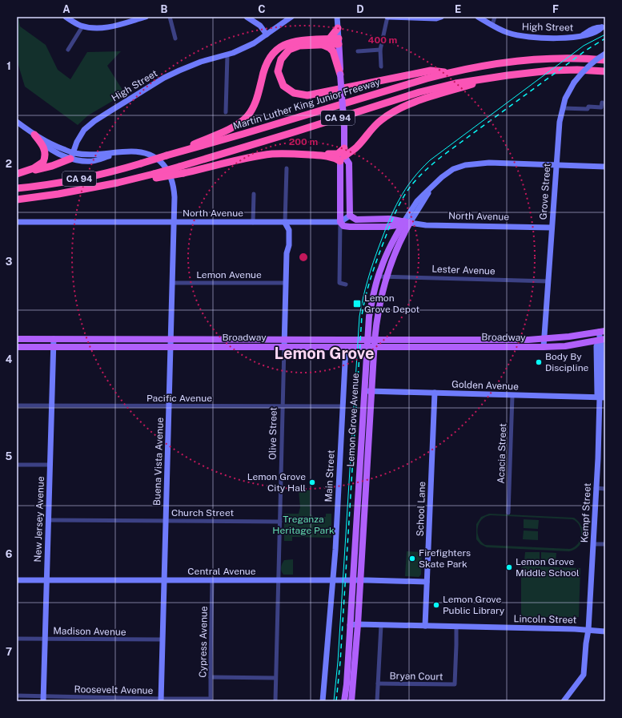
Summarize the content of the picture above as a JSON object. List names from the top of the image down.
{
  "streets": {
    "highway": ["Martin Luther King Junior Freeway", "CA 94"],
    "main road": ["North Avenue", "Broadway", "Lemon Grove Avenue"],
    "street": [
      "High Street",
      "Grove Street",
      "Lester Avenue",
      "Lemon Avenue",
      "Golden Avenue",
      "Pacific Avenue",
      "Olive Street",
      "Acacia Street",
      "Buena Vista Avenue",
      "Main Street",
      "School Lane",
      "Church Street",
      "Kempf Street",
      "New Jersey Avenue",
      "Central Avenue",
      "Lincoln Street",
      "Madison Avenue",
      "Cypress Avenue",
      "Bryan Court",
      "Roosevelt Avenue"
    ]
  },
  "crossings": [
    ["High Street", "Buena Vista Avenue"],
    ["Grove Street", "North Avenue"],
    ["Grove Street", "Lester Avenue"],
    ["Grove Street", "Broadway"],
    ["Grove Street", "Lemon Grove Avenue"],
    ["North Avenue", "Lemon Grove Avenue"],
    ["North Avenue", "Olive Street"],
    ["North Avenue", "Buena Vista Avenue"],
    ["Lester Avenue", "Lemon Grove Avenue"],
    ["Lemon Avenue", "Olive Street"],
    ["Lemon Avenue", "Buena Vista Avenue"],
    ["Broadway", "Lemon Grove Avenue"],
    ["Broadway", "Olive Street"],
    ["Broadway", "Buena Vista Avenue"],
    ["Broadway", "Main Street"],
    ["Broadway", "Kempf Street"],
    ["Broadway", "New Jersey Avenue"],
    ["Golden Avenue", "Lemon Grove Avenue"],
    ["Golden Avenue", "Acacia Street"],
    ["Golden Avenue", "School Lane"],
    ["Golden Avenue", "Kempf Street"],
    ["Pacific Avenue", "Olive Street"],
    ["Pacific Avenue", "Buena Vista Avenue"],
    ["Pacific Avenue", "Main Street"],
    ["Pacific Avenue", "New Jersey Avenue"],
    ["Lemon Grove Avenue", "Central Avenue"],
    ["Lemon Grove Avenue", "Lincoln Street"],
    ["Olive Street", "Church Street"],
    ["Olive Street", "Central Avenue"],
    ["Buena Vista Avenue", "Church Street"],
    ["Buena Vista Avenue", "Central Avenue"],
    ["Buena Vista Avenue", "Madison Avenue"],
    ["Buena Vista Avenue", "Roosevelt Avenue"],
    ["Main Street", "Central Avenue"],
    ["School Lane", "Central Avenue"],
    ["School Lane", "Lincoln Street"],
    ["Church Street", "New Jersey Avenue"],
    ["Kempf Street", "Lincoln Street"],
    ["New Jersey Avenue", "Central Avenue"],
    ["New Jersey Avenue", "Madison Avenue"],
    ["New Jersey Avenue", "Roosevelt Avenue"],
    ["Central Avenue", "Cypress Avenue"],
    ["Lincoln Street", "Bryan Court"],
    ["Cypress Avenue", "Roosevelt Avenue"]
  ],
  "districts": ["Lemon Grove"],
  "parks": ["Treganza Heritage Park"],
  "places": {
    "transit": ["Lemon Grove Depot"],
    "other": [
      "Body By Discipline",
      "Lemon Grove City Hall",
      "Firefighters Skate Park",
      "Lemon Grove Middle School",
      "Lemon Grove Public Library"
    ]
  },
  "grid": {
    "columns": [
      "A",
      "B",
      "C",
      "D",
      "E",
      "F"
    ],
    "rows": [
      "1",
      "2",
      "3",
      "4",
      "5",
      "6",
      "7"
    ]
  },
  "rings": ["400 m", "200 m"]
}
